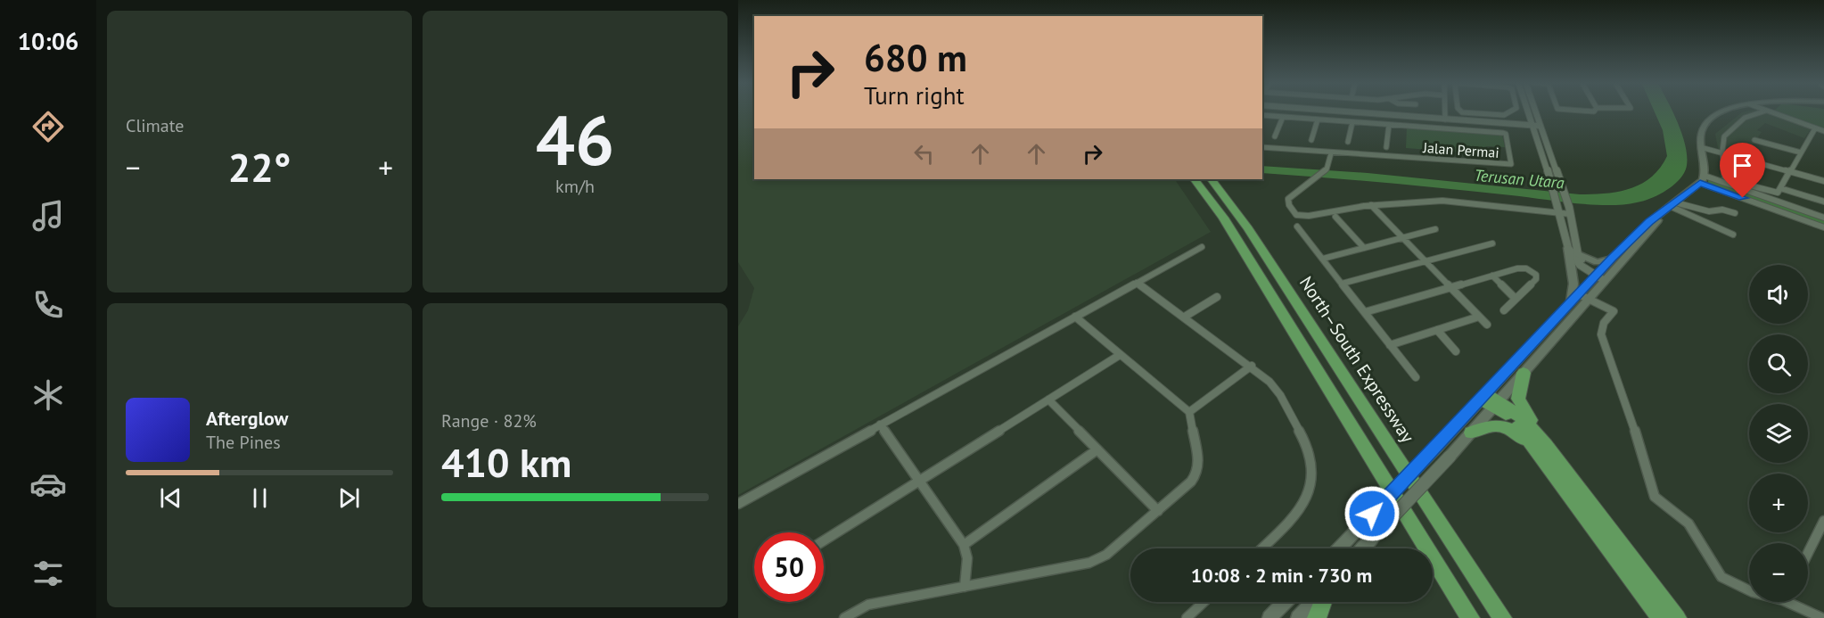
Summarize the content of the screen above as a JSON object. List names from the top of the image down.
{
  "streets": {
    "highway": ["North–South Expressway"],
    "street": ["Jalan Permai"]
  },
  "water": ["Terusan Utara"],
  "page": {
    "tabs": "10:06",
    "tile": [
      "Climate",
      ["46", "km/h"],
      ["Range · 82%", "410 km"]
    ],
    "turn": ["680 m", "Turn right"],
    "heat": ["−", "22°", "+"],
    "map_buttons": ["+", "−"],
    "song": ["Afterglow", "The Pines"],
    "limit": "50",
    "trip": "10:08 · 2 min · 730 m"
  }
}
